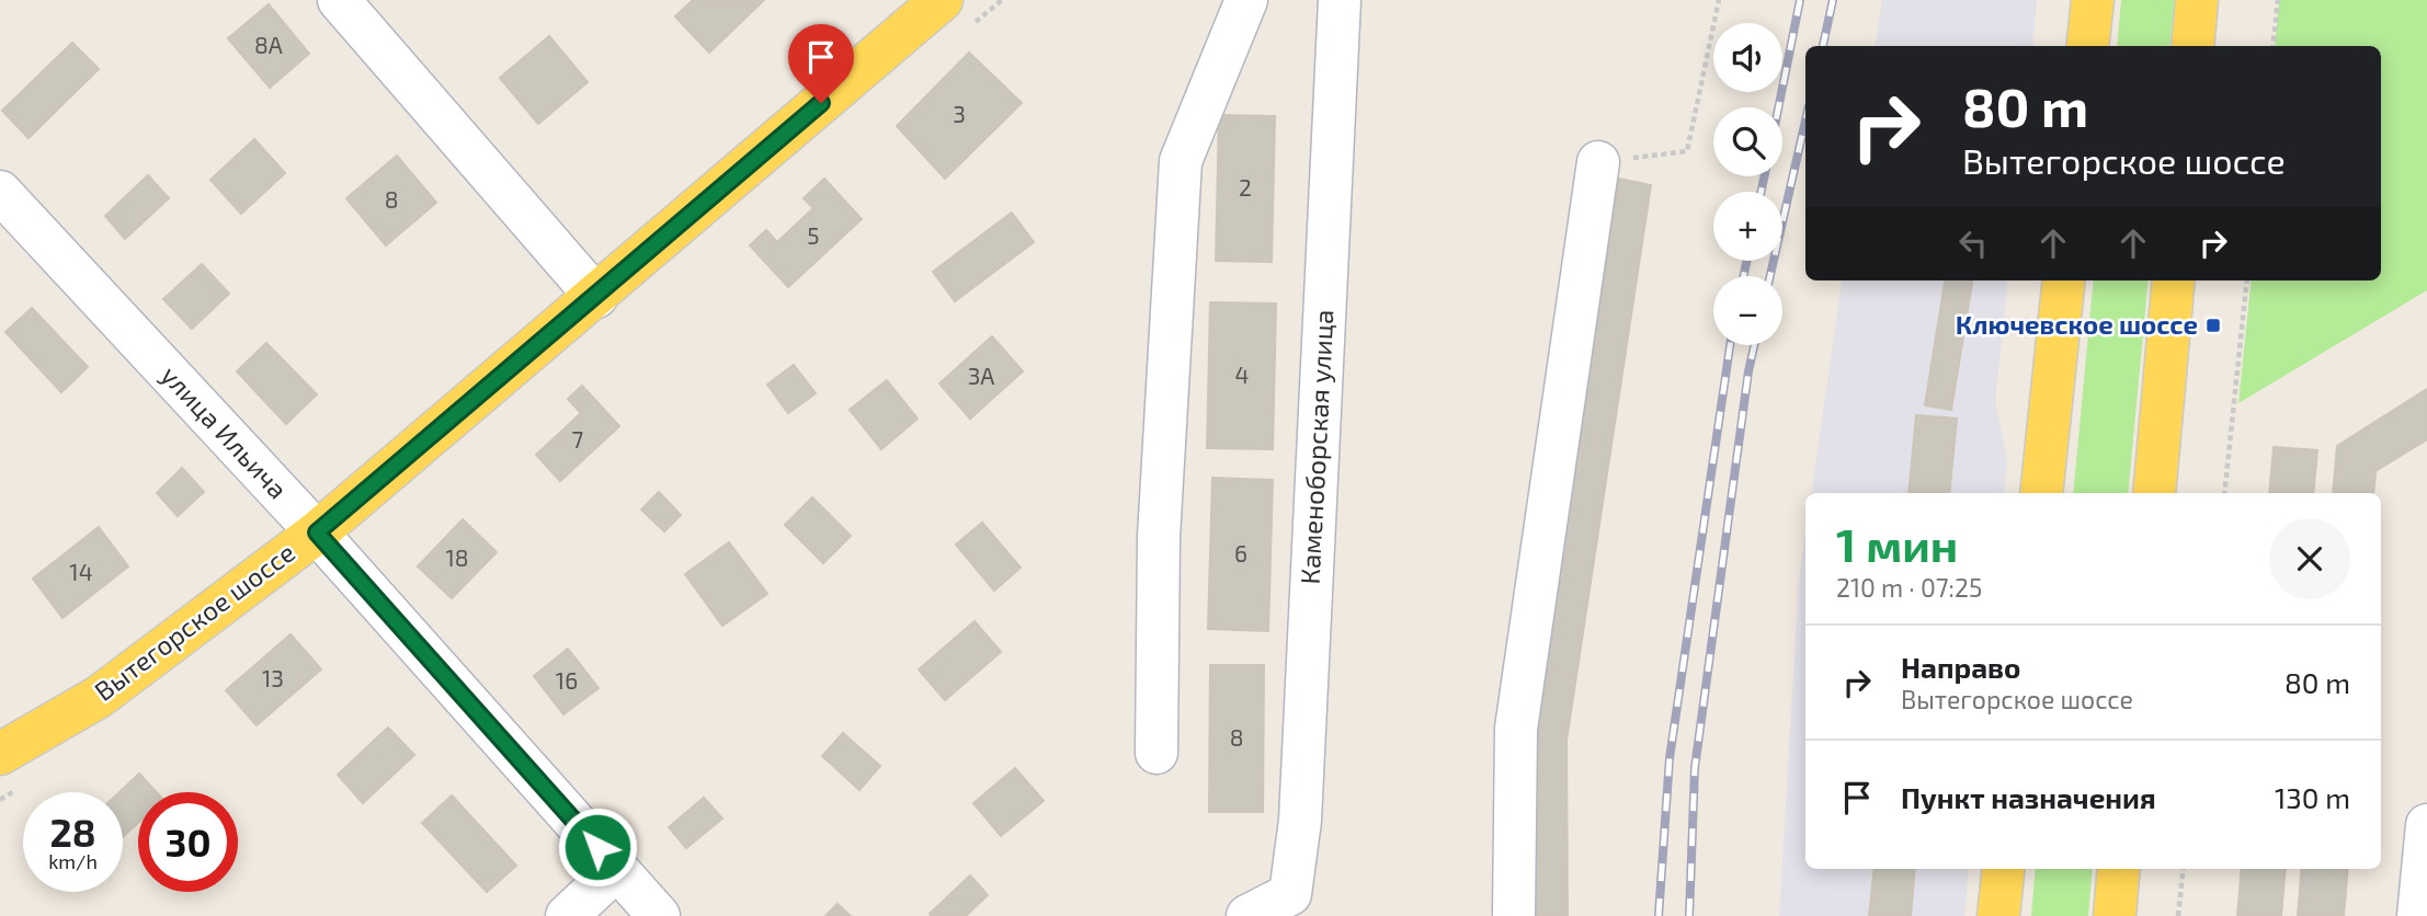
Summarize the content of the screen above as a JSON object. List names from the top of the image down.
{
  "streets": {
    "main road": ["Вытегорское шоссе"],
    "street": ["улица Ильича", "Каменоборская улица"]
  },
  "crossings": [
    ["улица Ильича", "Вытегорское шоссе"]
  ],
  "places": {
    "transit": ["Ключевское шоссе"]
  },
  "house_numbers": [
    "8А",
    "3",
    "2",
    "8",
    "5",
    "4",
    "3А",
    "7",
    "6",
    "18",
    "14",
    "13",
    "16",
    "8"
  ],
  "page": {
    "map_buttons": ["+", "−"],
    "turn": ["80 m", "Вытегорское шоссе"],
    "heading": ["1 мин", "210 m · 07:25"],
    "list": [
      {
        "name": "Направо",
        "note": "Вытегорское шоссе",
        "value": "80 m"
      },
      {
        "name": "Пункт назначения",
        "value": "130 m"
      }
    ],
    "speed": "28 km/h",
    "limit": "30"
  }
}
